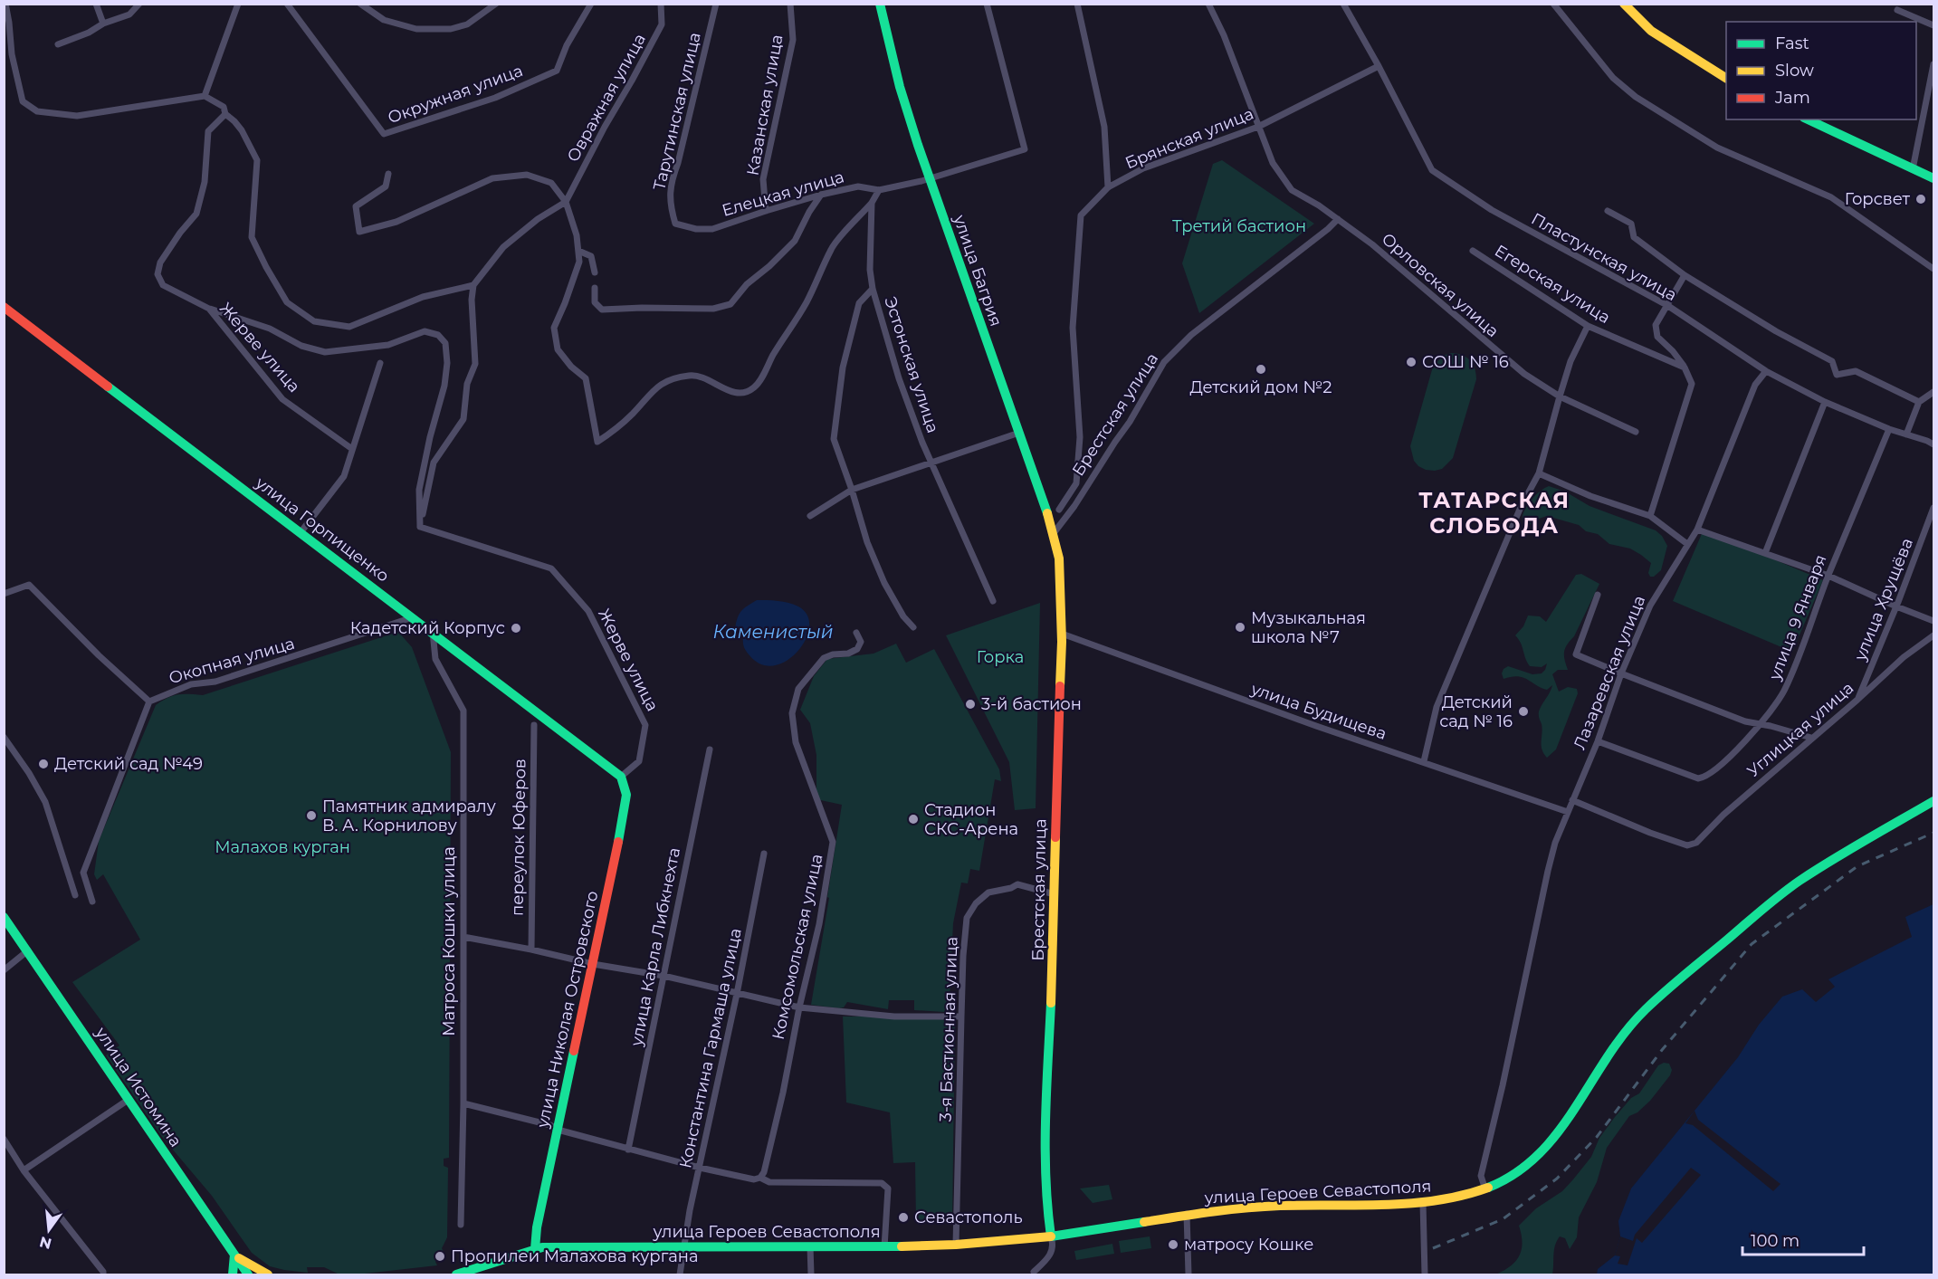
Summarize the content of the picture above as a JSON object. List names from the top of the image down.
{
  "streets": {
    "main road": [
      "улица Багрия",
      "Брестская улица",
      "улица Горпищенко",
      "улица Николая Островского",
      "улица Истомина",
      "улица Героев Севастополя"
    ],
    "street": [
      "Окружная улица",
      "Овражная улица",
      "Казанская улица",
      "Тарутинская улица",
      "Брянская улица",
      "Елецкая улица",
      "Пластунская улица",
      "Егерская улица",
      "Орловская улица",
      "Жерве улица",
      "Эстонская улица",
      "улица Хрущёва",
      "улица 9 Января",
      "Окопная улица",
      "Лазаревская улица",
      "улица Будищева",
      "Углицкая улица",
      "переулок Юферов",
      "Матроса Кошки улица",
      "улица Карла Либкнехта",
      "Комсомольская улица",
      "3-я Бастионная улица",
      "Константина Гармаша улица"
    ]
  },
  "crossings": [
    ["Казанская улица", "Елецкая улица"],
    ["Тарутинская улица", "Елецкая улица"],
    ["Брянская улица", "Пластунская улица"],
    ["Брянская улица", "Орловская улица"],
    ["Елецкая улица", "улица Багрия"],
    ["Елецкая улица", "Эстонская улица"],
    ["Пластунская улица", "улица 9 Января"],
    ["Пластунская улица", "Лазаревская улица"],
    ["улица Багрия", "Брестская улица"],
    ["Орловская улица", "Брестская улица"],
    ["Жерве улица", "улица Горпищенко"],
    ["Жерве улица", "улица Николая Островского"],
    ["Брестская улица", "улица Будищева"],
    ["Брестская улица", "3-я Бастионная улица"],
    ["Брестская улица", "улица Героев Севастополя"],
    ["улица Горпищенко", "Окопная улица"],
    ["улица Горпищенко", "Матроса Кошки улица"],
    ["улица Горпищенко", "улица Николая Островского"],
    ["улица Хрущёва", "Углицкая улица"],
    ["улица 9 Января", "Лазаревская улица"],
    ["Лазаревская улица", "улица Будищева"],
    ["Лазаревская улица", "Углицкая улица"],
    ["Лазаревская улица", "улица Героев Севастополя"],
    ["улица Николая Островского", "улица Героев Севастополя"],
    ["3-я Бастионная улица", "улица Героев Севастополя"],
    ["Константина Гармаша улица", "улица Героев Севастополя"]
  ],
  "districts": ["ТАТАРСКАЯ СЛОБОДА"],
  "water": ["Каменистый"],
  "parks": ["Третий бастион", "Горка", "Малахов курган"],
  "places": [
    "Горсвет",
    "СОШ № 16",
    "Детский дом №2",
    "Музыкальная школа №7",
    "Кадетский Корпус",
    "3-й бастион",
    "Детский сад № 16",
    "Детский сад №49",
    "Памятник адмиралу В. А. Корнилову",
    "Стадион СКС-Арена",
    "Севастополь",
    "матросу Кошке",
    "Пропилеи Малахова кургана"
  ],
  "legend": ["Fast", "Slow", "Jam"],
  "scale_bar": "100 m",
  "north": "bottom"
}
